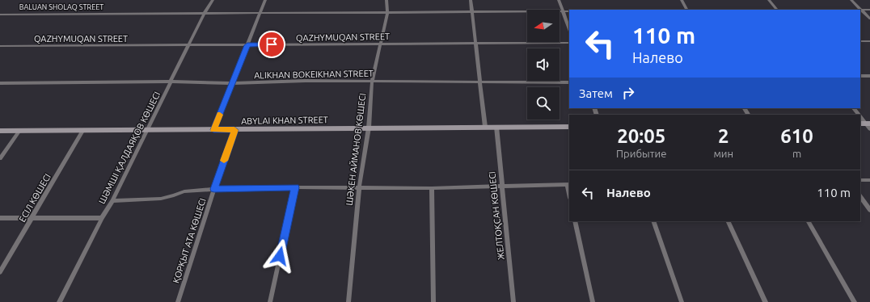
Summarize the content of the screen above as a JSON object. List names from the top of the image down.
{
  "streets": {
    "street": [
      "BALUAN SHOLAQ STREET",
      "QAZHYMUQAN STREET",
      "ALIKHAN BOKEIKHAN STREET",
      "ABYLAI KHAN STREET",
      "ШӘМШІ ҚАЛДАЯҚОВ КӨШЕСІ",
      "ШӘКЕН АЙМАНОВ КӨШЕСІ",
      "ЕСІЛ КӨШЕСІ",
      "ЖЕЛТОҚСАН КӨШЕСІ",
      "ҚОРҚЫТ АТА КӨШЕСІ"
    ]
  },
  "crossings": [
    ["BALUAN SHOLAQ STREET", "ШӘМШІ ҚАЛДАЯҚОВ КӨШЕСІ"],
    ["BALUAN SHOLAQ STREET", "ШӘКЕН АЙМАНОВ КӨШЕСІ"],
    ["QAZHYMUQAN STREET", "ШӘМШІ ҚАЛДАЯҚОВ КӨШЕСІ"],
    ["QAZHYMUQAN STREET", "ШӘКЕН АЙМАНОВ КӨШЕСІ"],
    ["ALIKHAN BOKEIKHAN STREET", "ШӘМШІ ҚАЛДАЯҚОВ КӨШЕСІ"],
    ["ALIKHAN BOKEIKHAN STREET", "ШӘКЕН АЙМАНОВ КӨШЕСІ"],
    ["ABYLAI KHAN STREET", "ШӘМШІ ҚАЛДАЯҚОВ КӨШЕСІ"],
    ["ABYLAI KHAN STREET", "ШӘКЕН АЙМАНОВ КӨШЕСІ"],
    ["ABYLAI KHAN STREET", "ЕСІЛ КӨШЕСІ"],
    ["ABYLAI KHAN STREET", "ЖЕЛТОҚСАН КӨШЕСІ"],
    ["ABYLAI KHAN STREET", "ҚОРҚЫТ АТА КӨШЕСІ"]
  ],
  "north": "left",
  "page": {
    "turn": ["110 m", "Налево"],
    "then": "Затем",
    "eta": [
      "20:05",
      "Прибытие",
      "2",
      "мин",
      "610",
      "m"
    ],
    "list": [
      {
        "name": "Налево",
        "value": "110 m"
      }
    ]
  }
}
